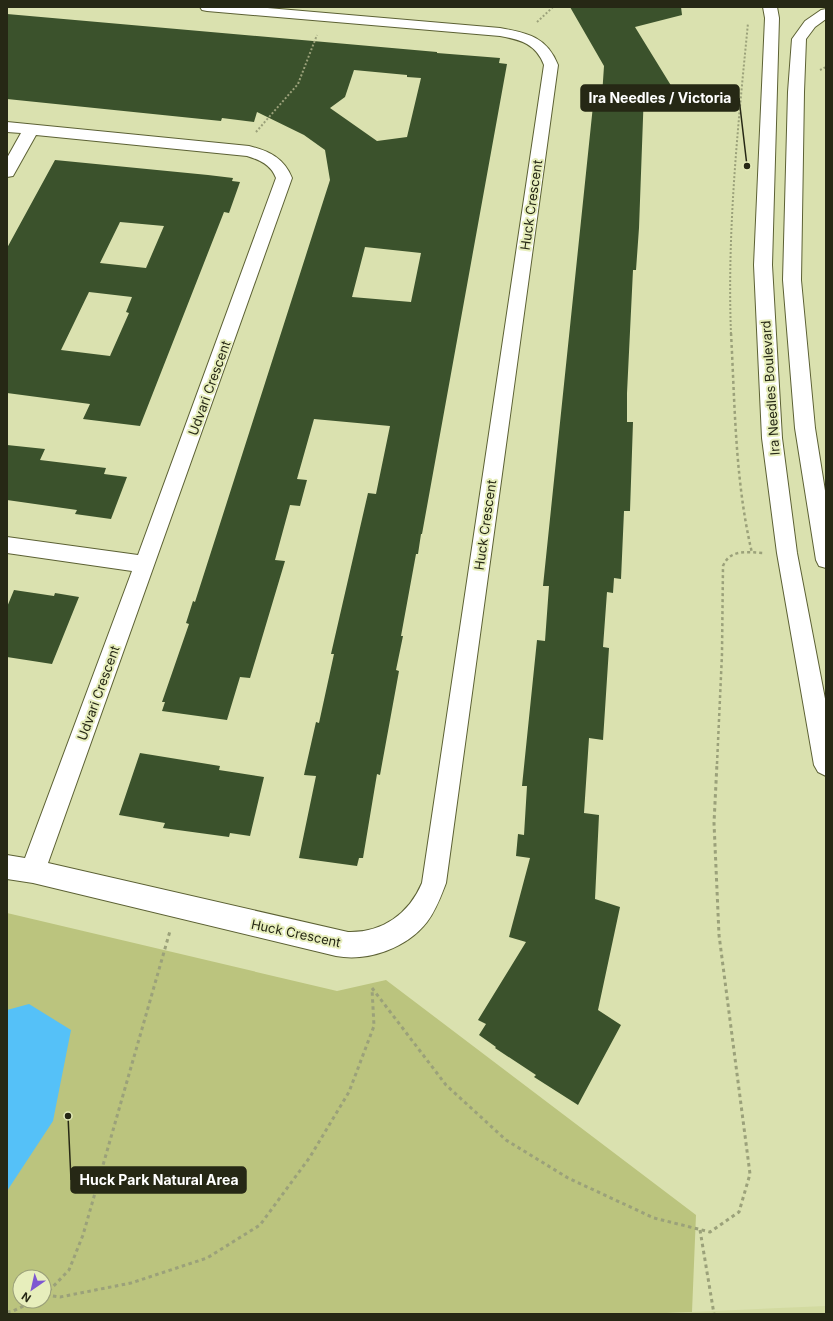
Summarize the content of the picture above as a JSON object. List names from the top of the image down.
{
  "streets": {
    "street": ["Huck Crescent", "Udvari Crescent", "Ira Needles Boulevard"]
  },
  "crossings": [
    ["Huck Crescent", "Udvari Crescent"]
  ],
  "places": ["Ira Needles / Victoria", "Huck Park Natural Area"],
  "north": "bottom left"
}
